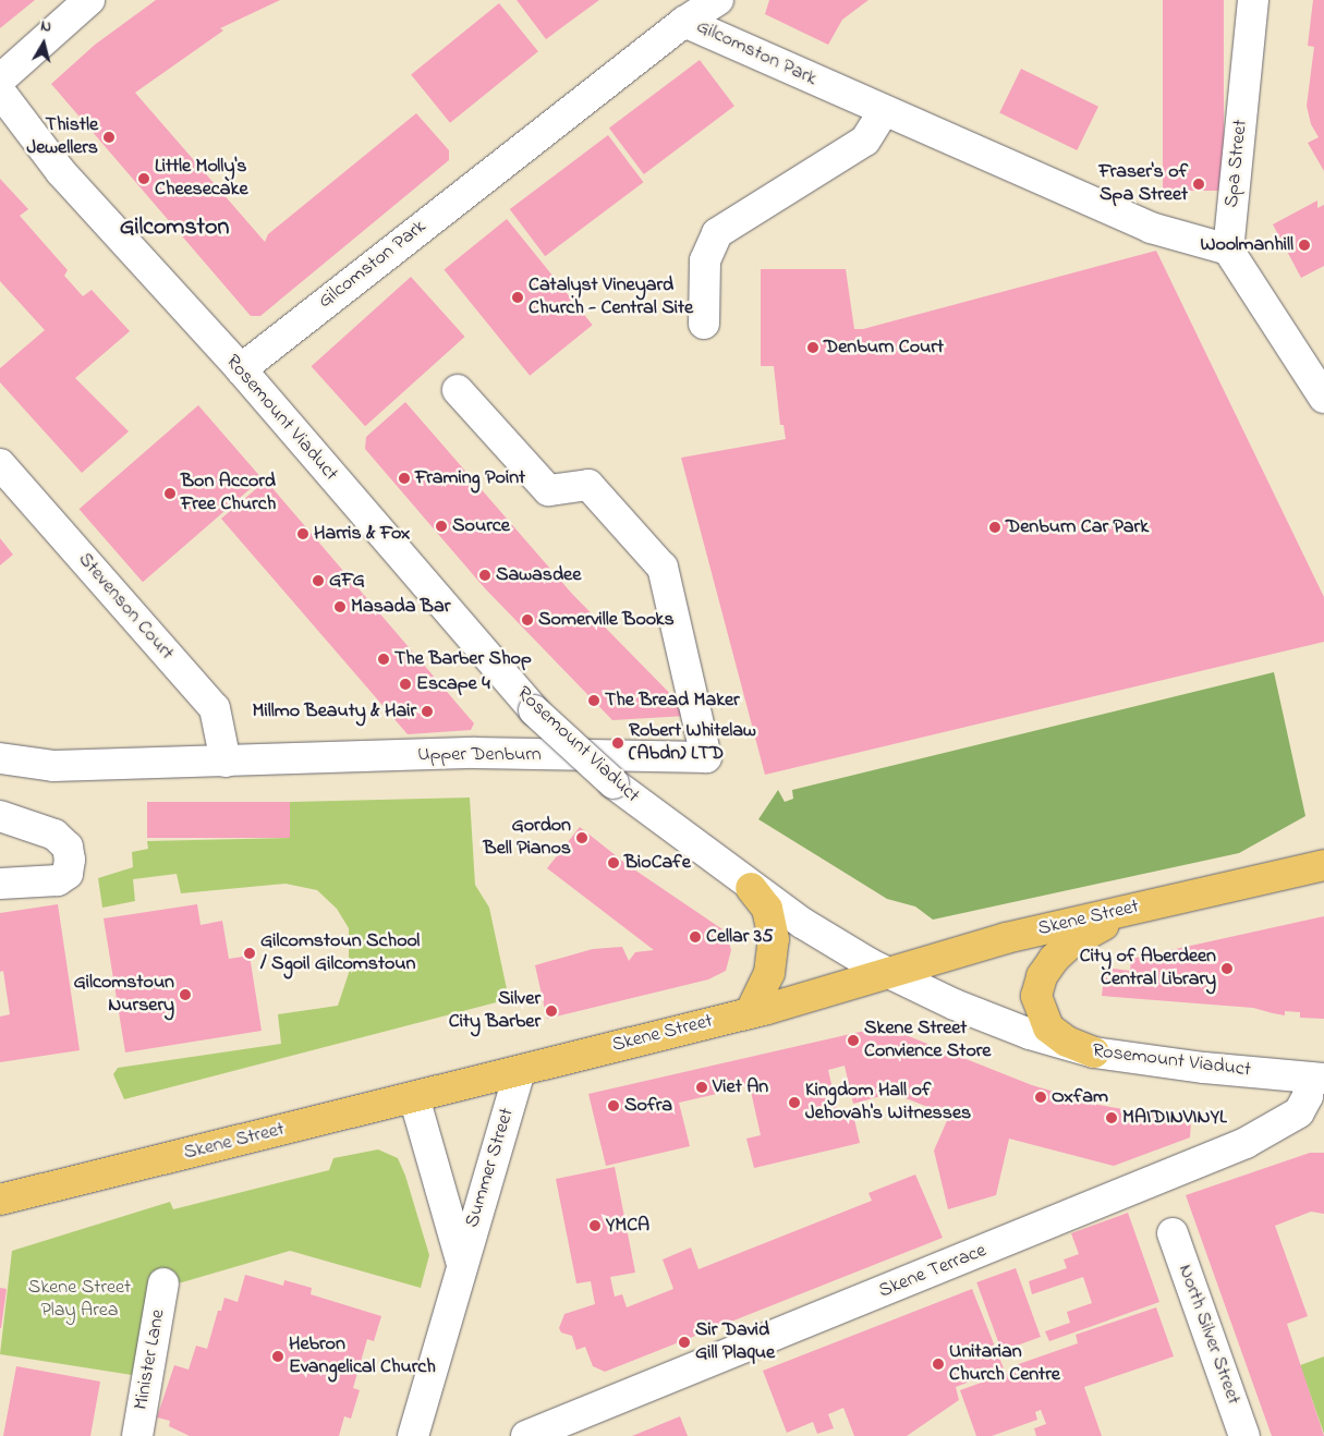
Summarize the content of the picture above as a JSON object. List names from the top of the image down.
{
  "streets": {
    "main road": ["Skene Street"],
    "street": [
      "Gilcomston Park",
      "Spa Street",
      "Rosemount Viaduct",
      "Stevenson Court",
      "Upper Denburn",
      "Summer Street",
      "Skene Terrace",
      "North Silver Street",
      "Minister Lane"
    ]
  },
  "crossings": [
    ["Gilcomston Park", "Spa Street"],
    ["Gilcomston Park", "Rosemount Viaduct"],
    ["Rosemount Viaduct", "Skene Street"],
    ["Rosemount Viaduct", "Skene Terrace"],
    ["Stevenson Court", "Upper Denburn"],
    ["Skene Street", "Summer Street"]
  ],
  "districts": ["Gilcomston"],
  "parks": ["Skene Street Play Area"],
  "places": [
    "Thistle Jewellers",
    "Little Molly's Cheesecake",
    "Fraser's of Spa Street",
    "Woolmanhill",
    "Catalyst Vineyard Church - Central Site",
    "Denburn Court",
    "Framing Point",
    "Bon Accord Free Church",
    "Source",
    "Denburn Car Park",
    "Harris & Fox",
    "Sawasdee",
    "GFG",
    "Masada Bar",
    "Somerville Books",
    "The Barber Shop",
    "Escape 4",
    "The Bread Maker",
    "Millmo Beauty & Hair",
    "Robert Whitelaw (Abdn) LTD",
    "Gordon Bell Pianos",
    "BioCafe",
    "Cellar 35",
    "Gilcomstoun School / Sgoil Gilcomstoun",
    "City of Aberdeen Central Library",
    "Gilcomstoun Nursery",
    "Silver City Barber",
    "Skene Street Convience Store",
    "Viet An",
    "Oxfam",
    "Kingdom Hall of Jehovah's Witnesses",
    "Sofra",
    "MAIDINVINYL",
    "YMCA",
    "Sir David Gill Plaque",
    "Hebron Evangelical Church",
    "Unitarian Church Centre"
  ],
  "north": "top"
}
